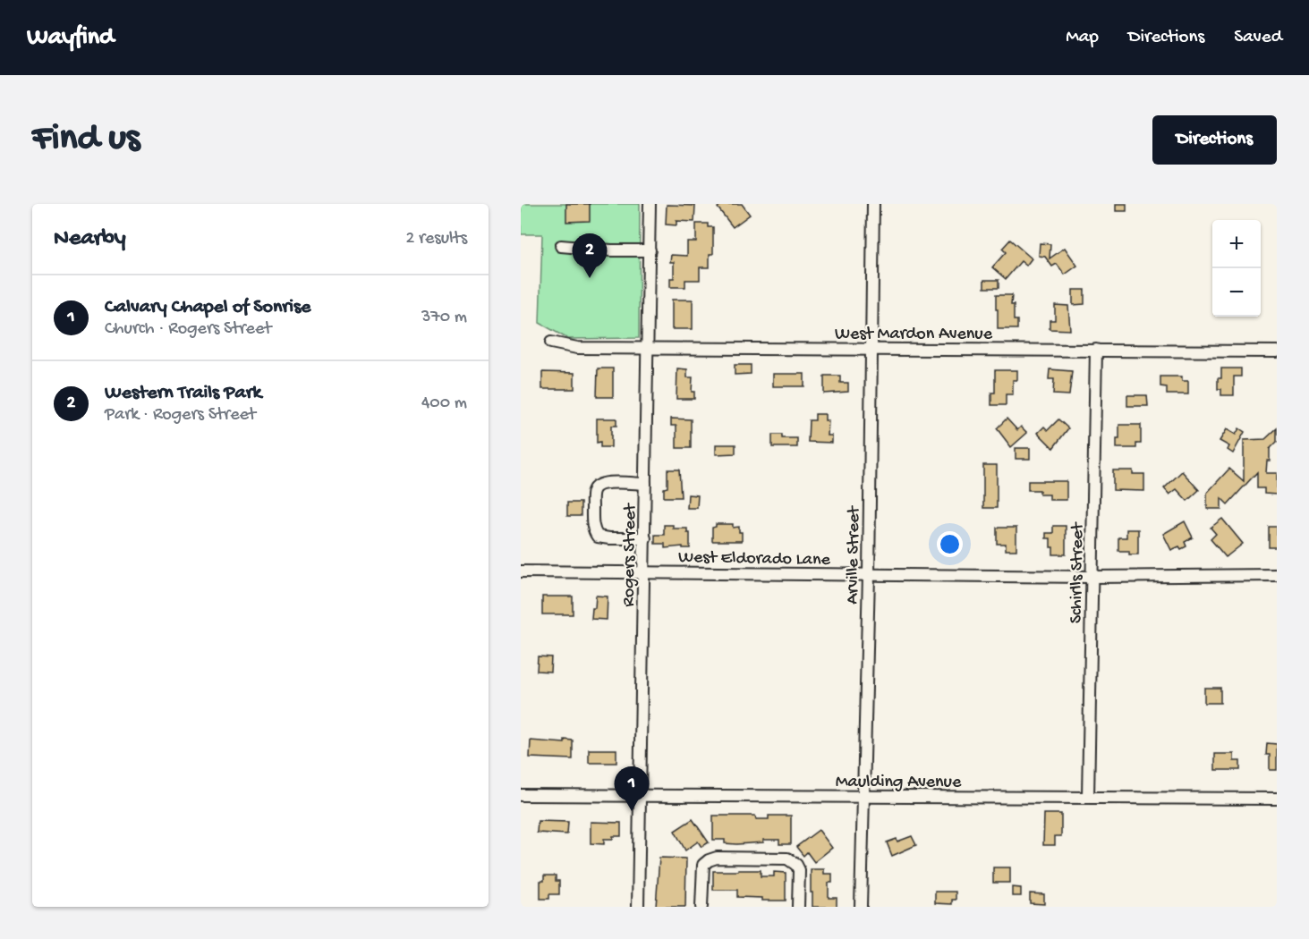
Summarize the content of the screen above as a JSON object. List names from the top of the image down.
{
  "streets": {
    "street": [
      "West Mardon Avenue",
      "Rogers Street",
      "Arville Street",
      "West Eldorado Lane",
      "Schirlls Street",
      "Maulding Avenue"
    ]
  },
  "crossings": [
    ["West Mardon Avenue", "Rogers Street"],
    ["West Mardon Avenue", "Arville Street"],
    ["West Mardon Avenue", "Schirlls Street"],
    ["Rogers Street", "West Eldorado Lane"],
    ["Rogers Street", "Maulding Avenue"],
    ["Arville Street", "West Eldorado Lane"],
    ["Arville Street", "Maulding Avenue"],
    ["West Eldorado Lane", "Schirlls Street"],
    ["Schirlls Street", "Maulding Avenue"]
  ],
  "page": {
    "header": "Wayfind",
    "nav": ["Map", "Directions", "Saved"],
    "buttons": "Directions",
    "title": "Find us",
    "heading": ["Nearby", "2 results"],
    "map_buttons": ["+", "−"],
    "pins": ["2", "1"],
    "list": [
      {
        "mark": "1",
        "name": "Calvary Chapel of Sonrise",
        "note": "Church · Rogers Street",
        "value": "370 m"
      },
      {
        "mark": "2",
        "name": "Western Trails Park",
        "note": "Park · Rogers Street",
        "value": "400 m"
      }
    ]
  }
}
